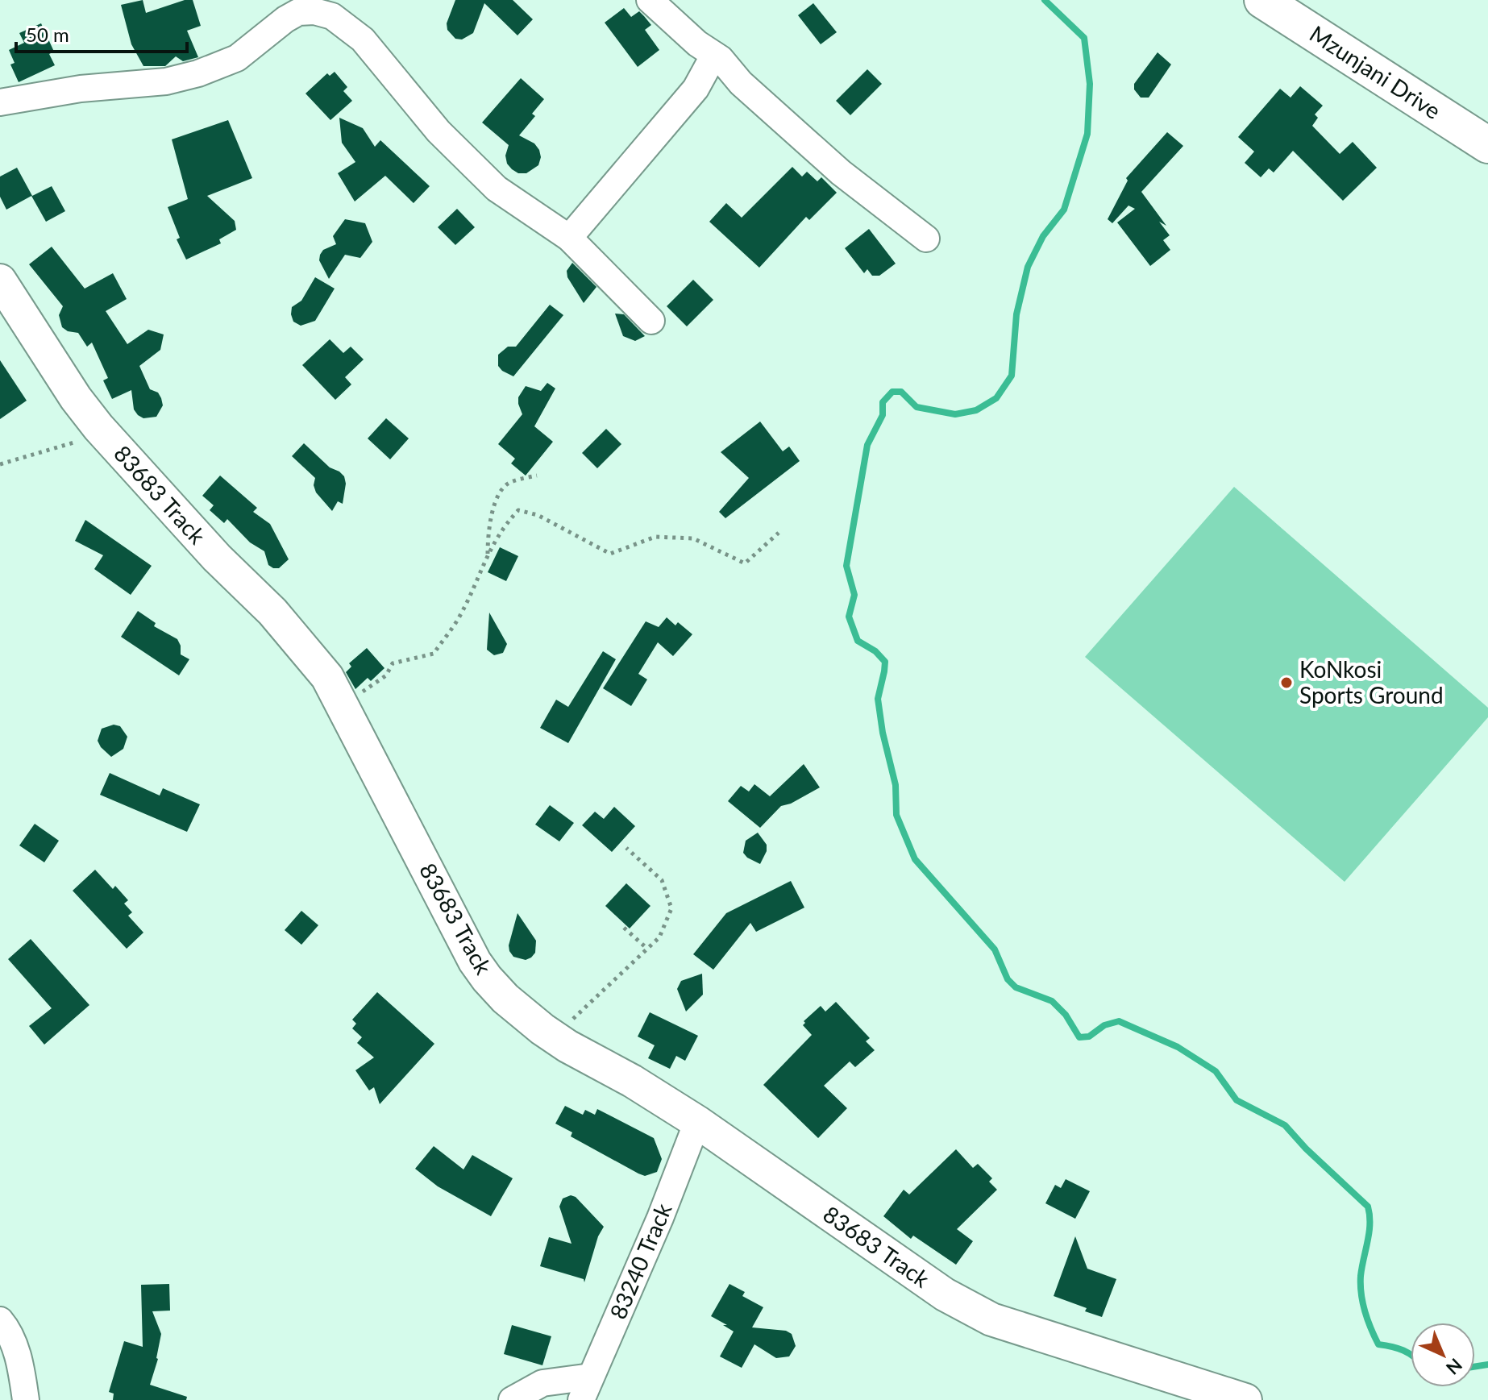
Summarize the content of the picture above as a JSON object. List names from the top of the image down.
{
  "streets": {
    "main road": ["Mzunjani Drive"],
    "street": ["83683 Track", "83240 Track"]
  },
  "crossings": [
    ["83683 Track", "83240 Track"]
  ],
  "places": ["KoNkosi Sports Ground"],
  "scale_bar": "50 m",
  "north": "bottom right"
}
